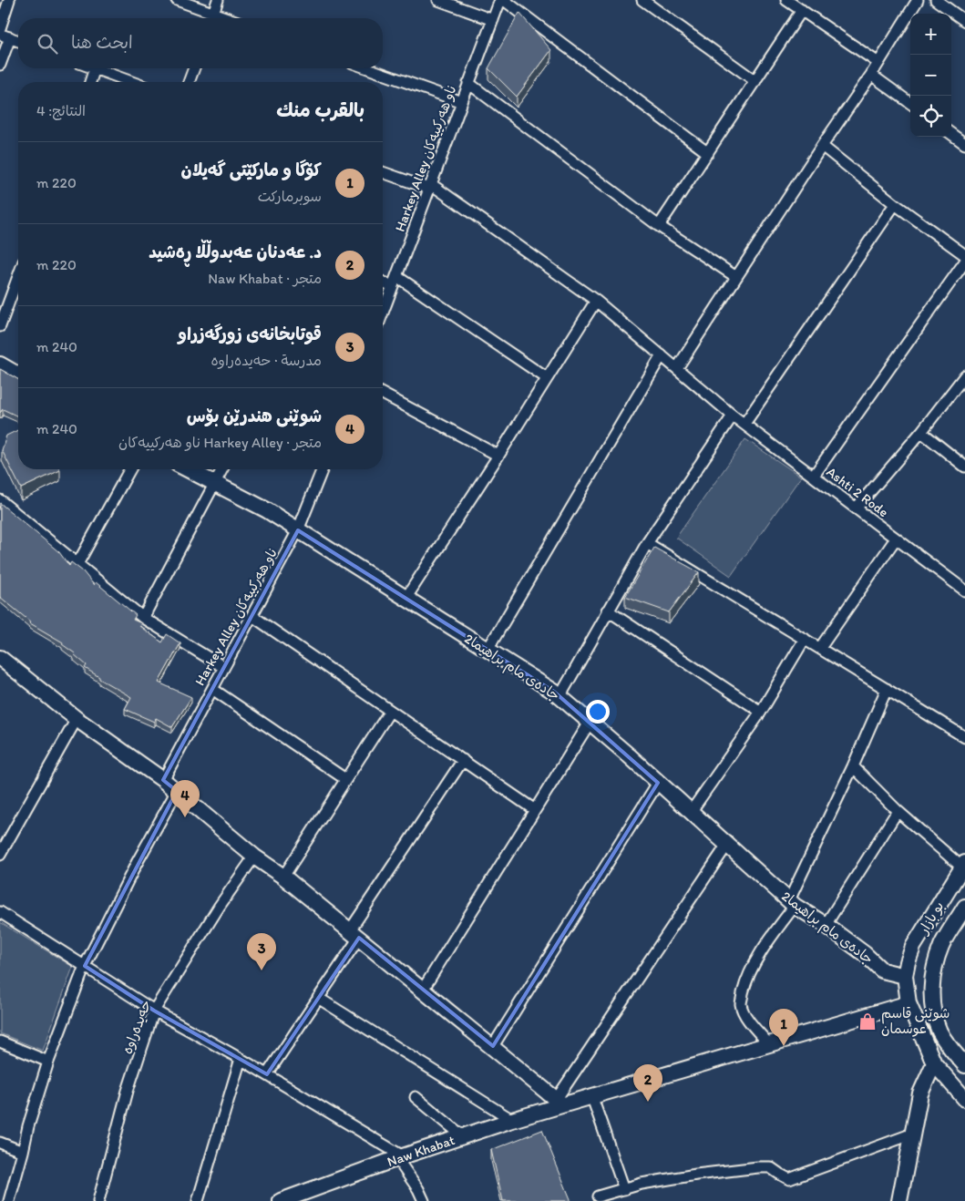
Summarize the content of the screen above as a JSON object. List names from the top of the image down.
{
  "streets": {
    "street": [
      "Harkey Alley ناو هەركييەكان",
      "Ashti 2 Rode",
      "جادەی مام براهیما2",
      "بو بازار",
      "حەیدەراوە",
      "Naw Khabat"
    ]
  },
  "crossings": [
    ["Harkey Alley ناو هەركييەكان", "Ashti 2 Rode"],
    ["Harkey Alley ناو هەركييەكان", "جادەی مام براهیما2"],
    ["جادەی مام براهیما2", "بو بازار"]
  ],
  "places": {
    "shop": ["شوێنی قاسم عوسمان"]
  },
  "page": {
    "map_buttons": ["+", "−"],
    "search": "ابحث هنا",
    "heading": ["بالقرب منك", "النتائج: 4"],
    "list": [
      {
        "mark": "1",
        "name": "کۆگا و مارکێتی گەیلان",
        "note": "سوبرماركت",
        "value": "220 m"
      },
      {
        "mark": "2",
        "name": "د. عەدنان عەبدوڵڵا ڕەشید",
        "note": "متجر · Naw Khabat",
        "value": "220 m"
      },
      {
        "mark": "3",
        "name": "قوتابخانەی زورگەزراو",
        "note": "مدرسة · حەیدەراوە",
        "value": "240 m"
      },
      {
        "mark": "4",
        "name": "شوێنی هندرێن بۆس",
        "note": "متجر · Harkey Alley ناو هەركييەكان",
        "value": "240 m"
      }
    ],
    "pins": [
      "4",
      "3",
      "1",
      "2"
    ]
  }
}
